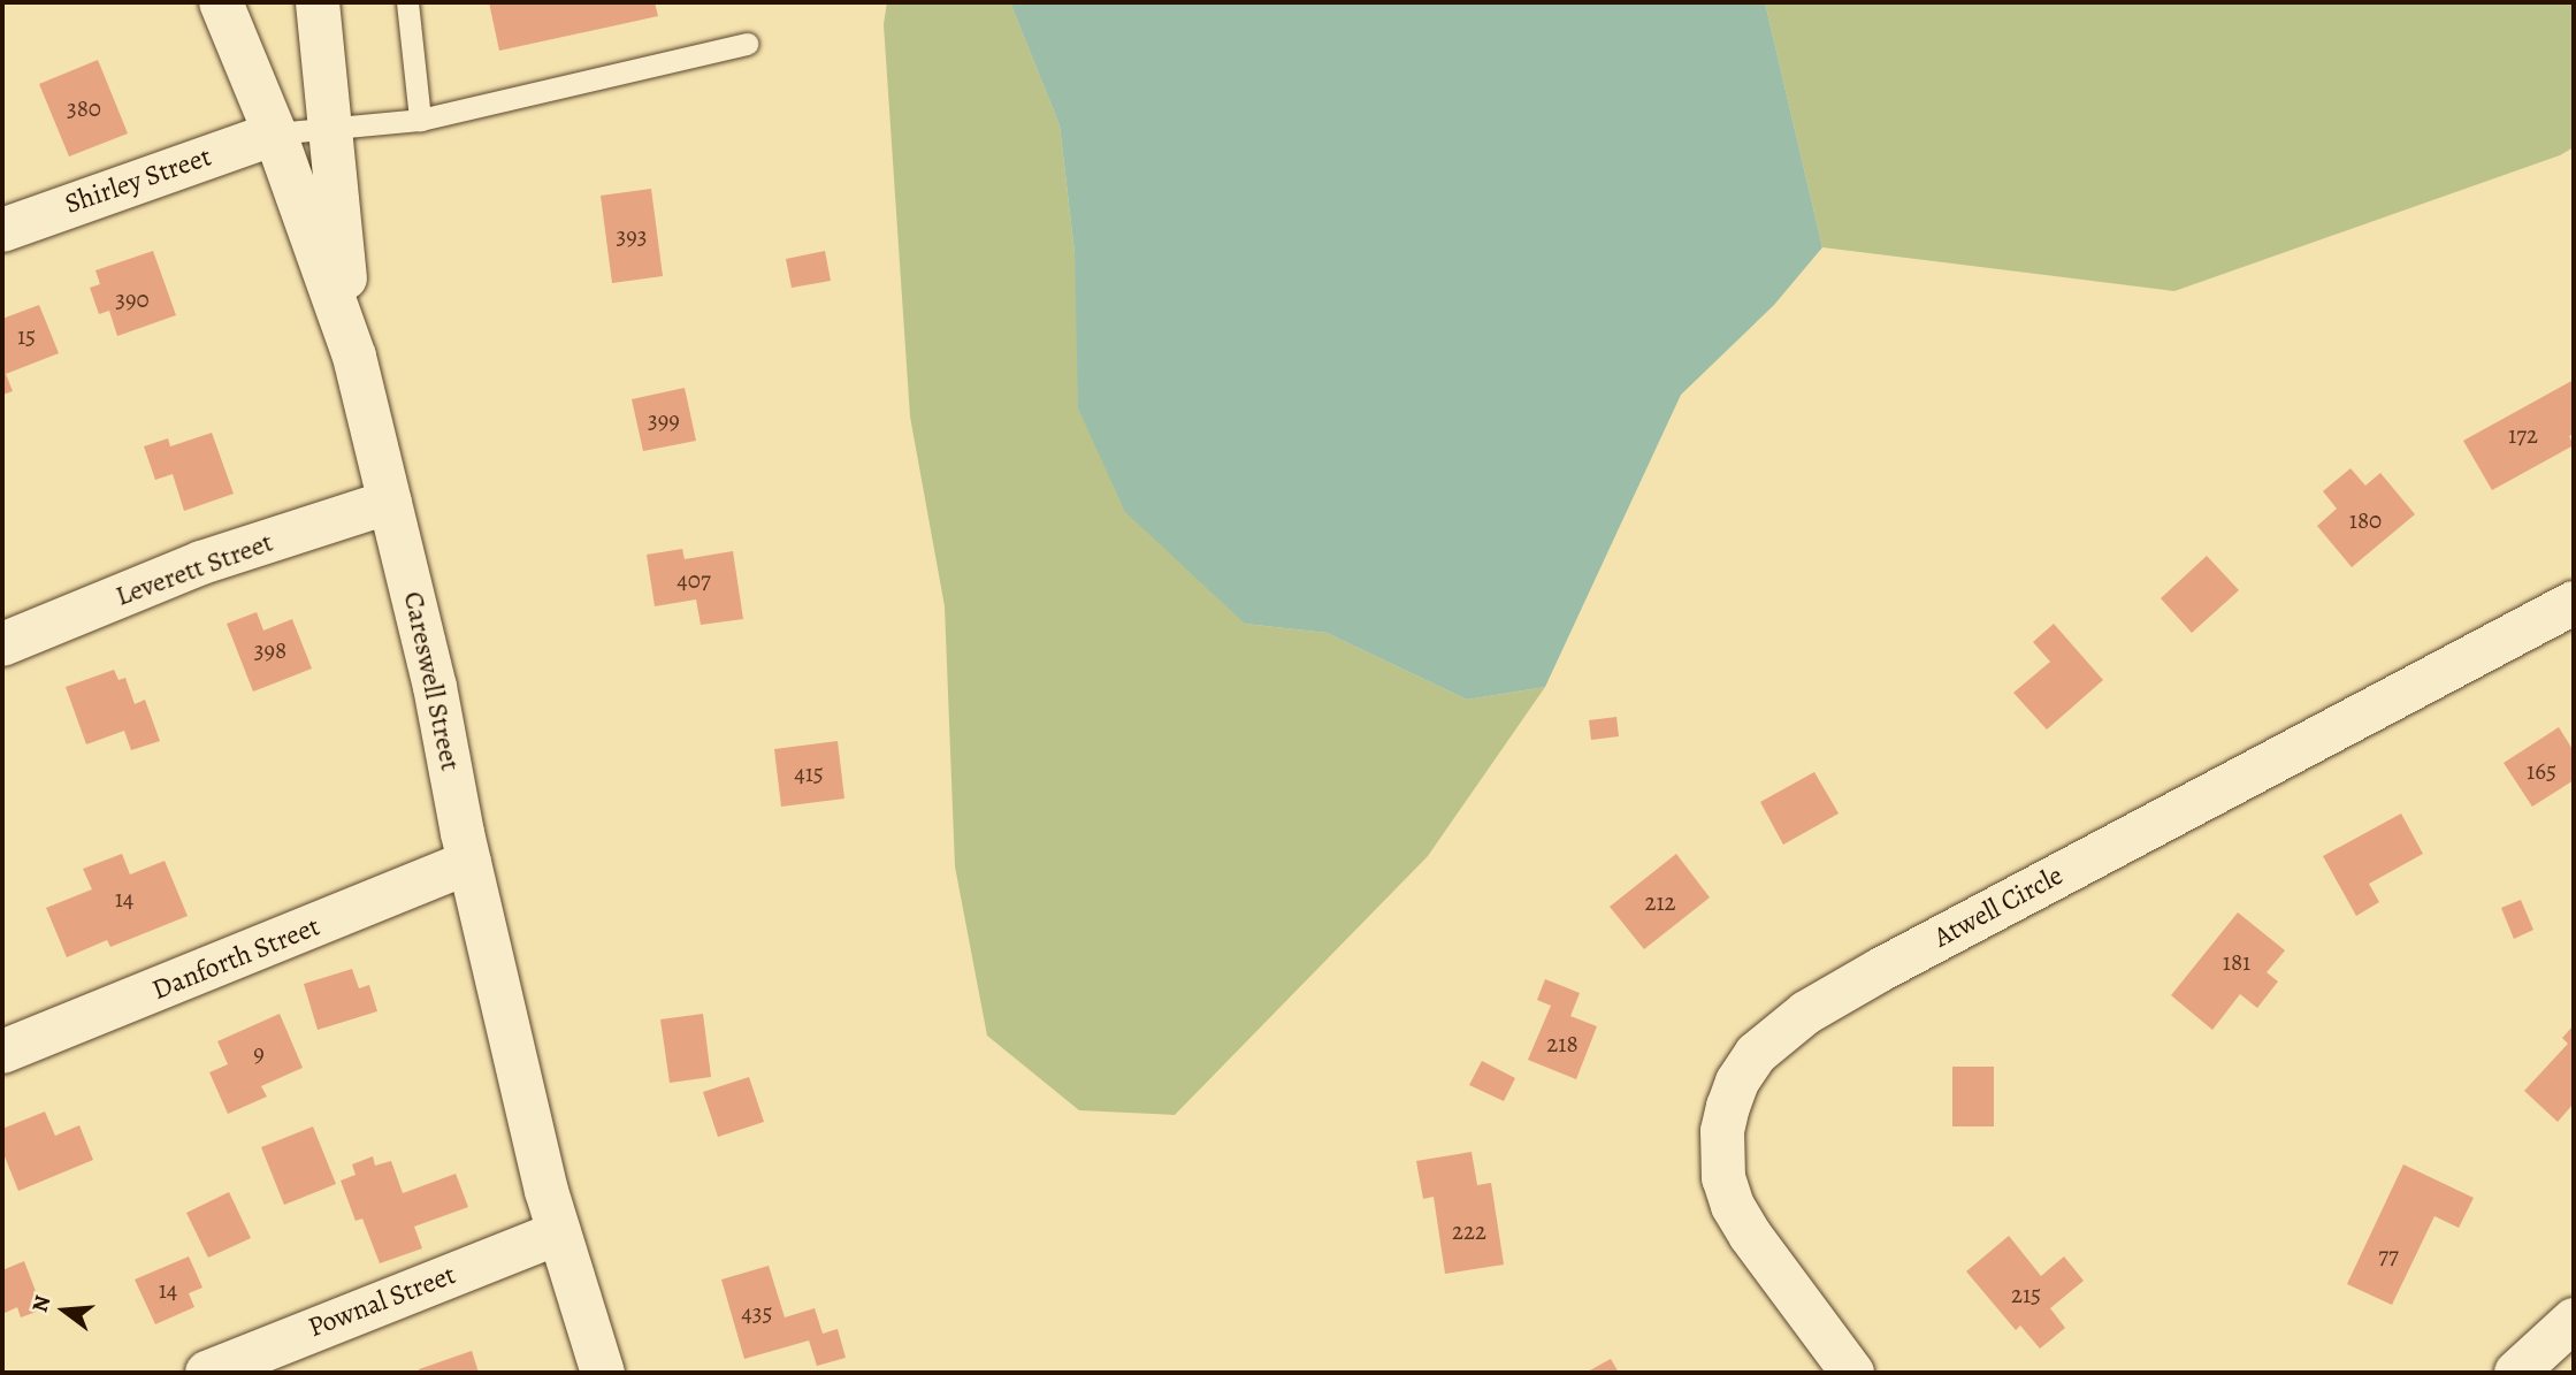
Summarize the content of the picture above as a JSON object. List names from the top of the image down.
{
  "streets": {
    "street": [
      "Shirley Street",
      "Leverett Street",
      "Careswell Street",
      "Atwell Circle",
      "Danforth Street",
      "Pownal Street"
    ]
  },
  "crossings": [
    ["Shirley Street", "Careswell Street"],
    ["Leverett Street", "Careswell Street"],
    ["Careswell Street", "Danforth Street"],
    ["Careswell Street", "Pownal Street"]
  ],
  "house_numbers": [
    "380",
    "393",
    "390",
    "15",
    "399",
    "172",
    "180",
    "407",
    "398",
    "165",
    "415",
    "14",
    "212",
    "181",
    "218",
    "9",
    "222",
    "77",
    "14",
    "215",
    "435"
  ],
  "north": "left"
}
